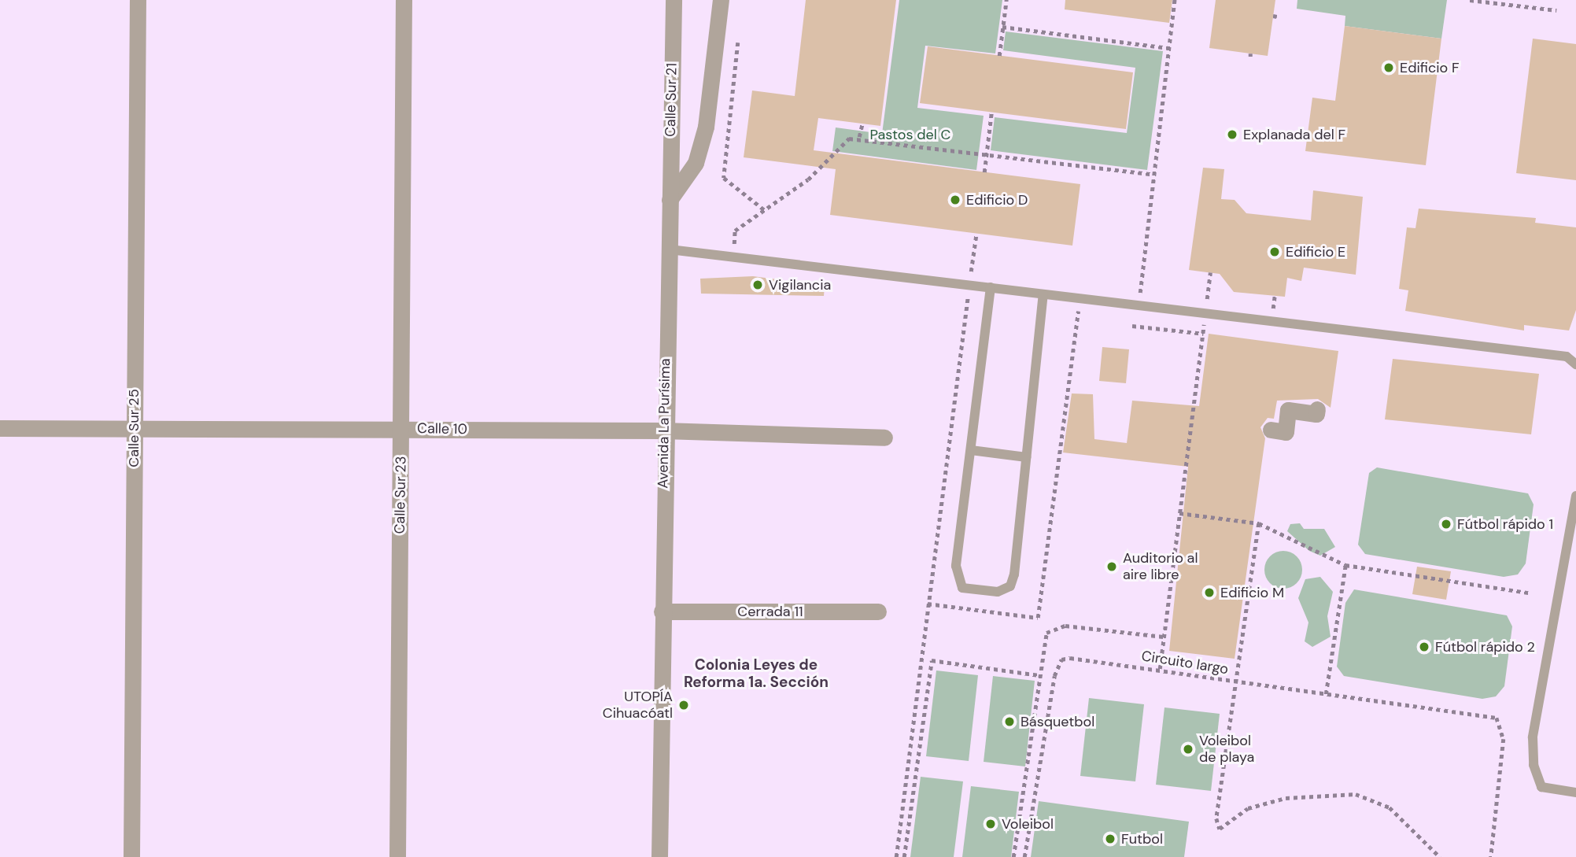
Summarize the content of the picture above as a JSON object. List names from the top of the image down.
{
  "streets": {
    "street": [
      "Calle Sur 21",
      "Avenida La Purísima",
      "Calle Sur 25",
      "Calle 10",
      "Calle Sur 23",
      "Cerrada 11"
    ],
    "path": ["Circuito largo"]
  },
  "crossings": [
    ["Calle Sur 21", "Avenida La Purísima"],
    ["Avenida La Purísima", "Calle 10"],
    ["Avenida La Purísima", "Cerrada 11"],
    ["Calle Sur 25", "Calle 10"],
    ["Calle 10", "Calle Sur 23"]
  ],
  "districts": ["Colonia Leyes de Reforma 1a. Sección"],
  "parks": ["Pastos del C"],
  "places": [
    "Edificio F",
    "Explanada del F",
    "Edificio D",
    "Edificio E",
    "Vigilancia",
    "Fútbol rápido 1",
    "Auditorio al aire libre",
    "Edificio M",
    "Fútbol rápido 2",
    "UTOPÍA Cihuacóatl",
    "Básquetbol",
    "Voleibol de playa",
    "Voleibol",
    "Futbol"
  ]
}
